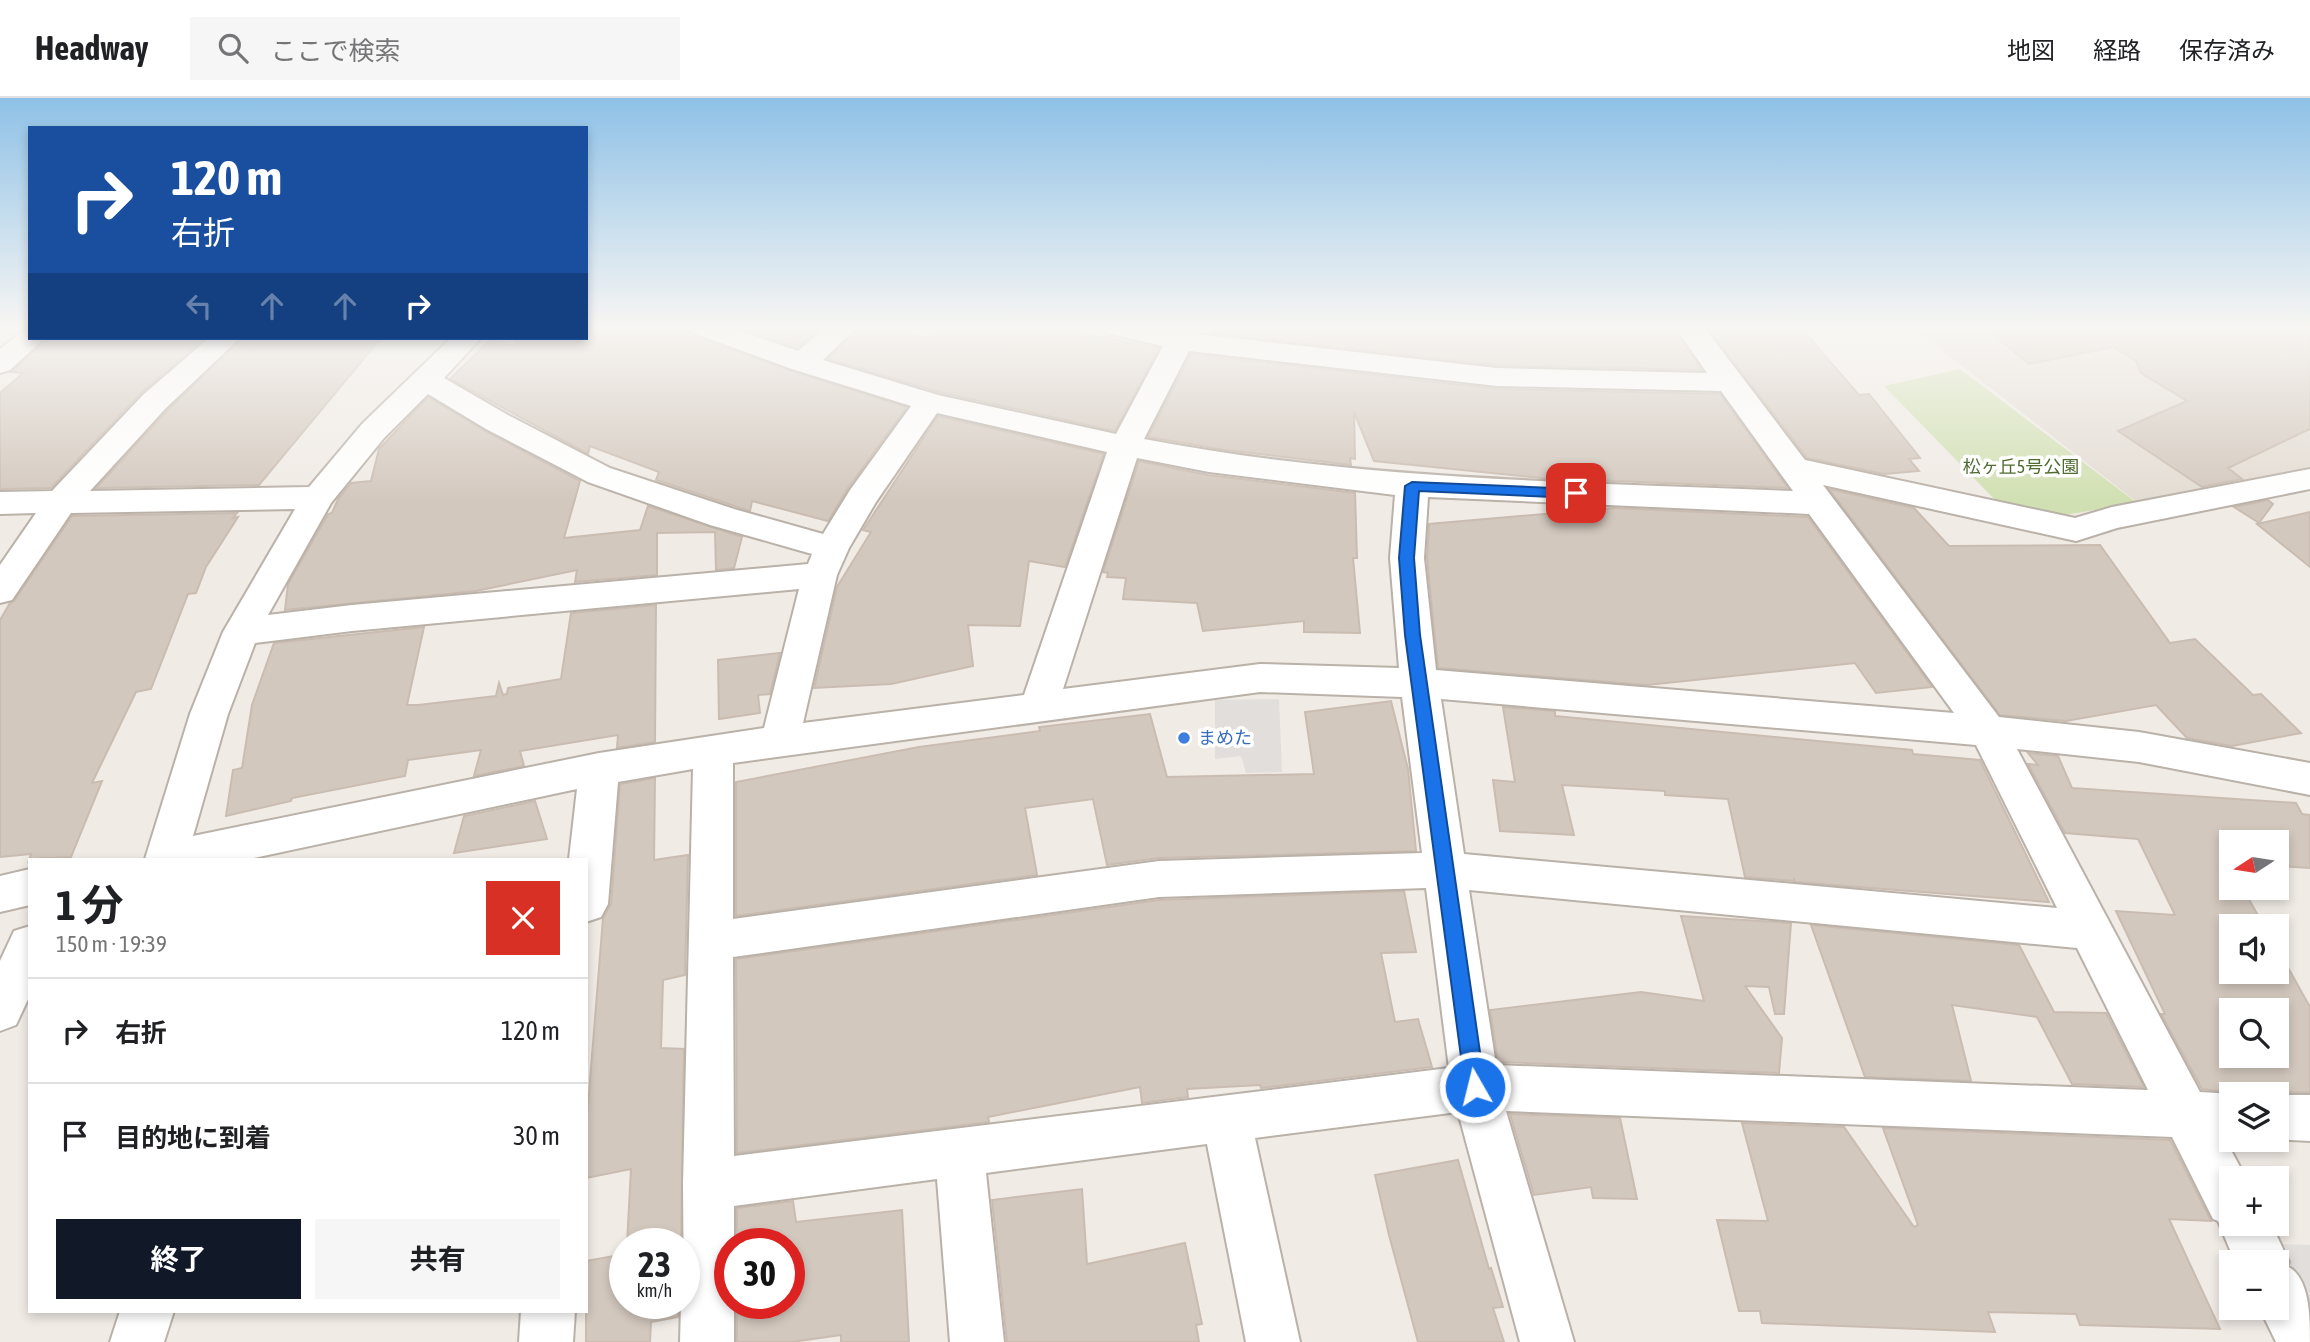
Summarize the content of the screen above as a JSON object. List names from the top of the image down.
{
  "parks": ["松ヶ丘5号公園"],
  "places": ["まめた"],
  "north": "left",
  "page": {
    "header": "Headway",
    "search": "ここで検索",
    "nav": ["地図", "経路", "保存済み"],
    "turn": ["120 m", "右折"],
    "map_buttons": ["+", "−"],
    "heading": ["1 分", "150 m · 19:39"],
    "list": [
      {
        "name": "右折",
        "value": "120 m"
      },
      {
        "name": "目的地に到着",
        "value": "30 m"
      }
    ],
    "buttons": ["終了", "共有"],
    "speed": "23 km/h",
    "limit": "30"
  }
}
